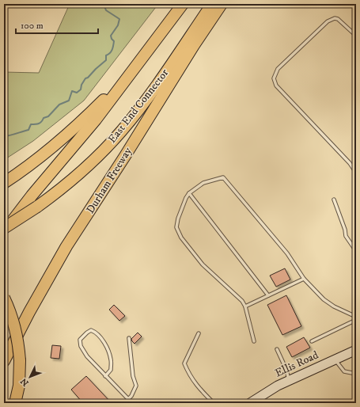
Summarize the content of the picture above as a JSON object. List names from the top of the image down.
{
  "streets": {
    "highway": ["East End Connector", "Durham Freeway"],
    "main road": ["Ellis Road"]
  },
  "scale_bar": "100 m",
  "north": "bottom left"
}
